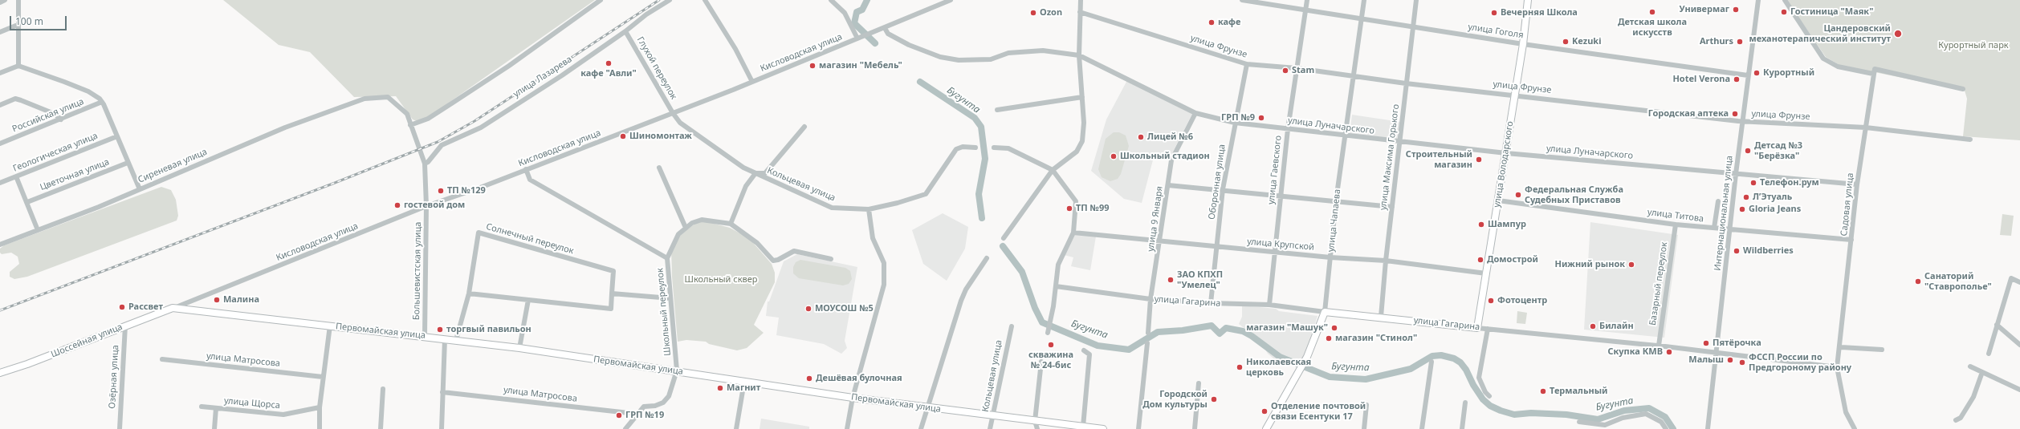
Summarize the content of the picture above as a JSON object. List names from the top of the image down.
{
  "streets": {
    "main road": [
      "улица Володарского",
      "улица Чапаева",
      "улица Гагарина",
      "Первомайская улица",
      "Шоссейная улица"
    ],
    "street": [
      "улица Гоголя",
      "улица Фрунзе",
      "Кисловодская улица",
      "Глухой переулок",
      "улица Лазарева",
      "Российская улица",
      "улица Луначарского",
      "Геологическая улица",
      "улица Максима Горького",
      "Сиреневая улица",
      "улица Гаевского",
      "Цветочная улица",
      "Оборонная улица",
      "Кольцевая улица",
      "Садовая улица",
      "Интернациональная улица",
      "улица Титова",
      "улица 9 Января",
      "Солнечный переулок",
      "улица Крупской",
      "Большевистская улица",
      "Базарный переулок",
      "Школьный переулок",
      "улица Матросова",
      "Озёрная улица",
      "улица Щорса"
    ]
  },
  "crossings": [
    ["улица Гоголя", "улица Максима Горького"],
    ["улица Гоголя", "улица Володарского"],
    ["улица Гоголя", "улица Гаевского"],
    ["улица Гоголя", "Интернациональная улица"],
    ["улица Гоголя", "улица Чапаева"],
    ["улица Фрунзе", "улица Максима Горького"],
    ["улица Фрунзе", "улица Володарского"],
    ["улица Фрунзе", "улица Гаевского"],
    ["улица Фрунзе", "Оборонная улица"],
    ["улица Фрунзе", "Садовая улица"],
    ["улица Фрунзе", "Интернациональная улица"],
    ["улица Фрунзе", "улица Чапаева"],
    ["Кисловодская улица", "Глухой переулок"],
    ["Кисловодская улица", "улица Луначарского"],
    ["Кисловодская улица", "Кольцевая улица"],
    ["Кисловодская улица", "Большевистская улица"],
    ["Кисловодская улица", "Школьный переулок"],
    ["Кисловодская улица", "Первомайская улица"],
    ["Кисловодская улица", "Шоссейная улица"],
    ["Глухой переулок", "улица Лазарева"],
    ["Глухой переулок", "Кольцевая улица"],
    ["улица Лазарева", "Большевистская улица"],
    ["улица Луначарского", "улица Максима Горького"],
    ["улица Луначарского", "улица Володарского"],
    ["улица Луначарского", "улица Гаевского"],
    ["улица Луначарского", "Оборонная улица"],
    ["улица Луначарского", "Садовая улица"],
    ["улица Луначарского", "Интернациональная улица"],
    ["улица Луначарского", "улица 9 Января"],
    ["улица Луначарского", "улица Чапаева"],
    ["улица Максима Горького", "улица Крупской"],
    ["улица Максима Горького", "улица Гагарина"],
    ["улица Володарского", "улица Титова"],
    ["улица Володарского", "улица Крупской"],
    ["улица Володарского", "улица Гагарина"],
    ["Сиреневая улица", "Большевистская улица"],
    ["улица Гаевского", "улица Крупской"],
    ["улица Гаевского", "улица Гагарина"],
    ["Оборонная улица", "улица Крупской"],
    ["Оборонная улица", "улица Гагарина"],
    ["Кольцевая улица", "Первомайская улица"],
    ["Садовая улица", "улица Титова"],
    ["Садовая улица", "улица Гагарина"],
    ["Интернациональная улица", "улица Титова"],
    ["Интернациональная улица", "улица Гагарина"],
    ["улица Титова", "Базарный переулок"],
    ["улица 9 Января", "улица Крупской"],
    ["улица 9 Января", "улица Гагарина"],
    ["улица Чапаева", "улица Крупской"],
    ["улица Чапаева", "улица Гагарина"],
    ["Солнечный переулок", "Первомайская улица"],
    ["Большевистская улица", "Первомайская улица"],
    ["Базарный переулок", "улица Гагарина"],
    ["Школьный переулок", "Первомайская улица"],
    ["Школьный переулок", "улица Матросова"],
    ["Первомайская улица", "Шоссейная улица"],
    ["Шоссейная улица", "Озёрная улица"]
  ],
  "water": ["Бугунта"],
  "parks": ["Курортный парк", "Школьный сквер"],
  "places": [
    "Универмаг",
    "Детская школа искусств",
    "Гостиница \"Маяк\"",
    "Ozon",
    "Вечерняя Школа",
    "кафе",
    "Цандеровский механотерапический институт",
    "Kezuki",
    "Arthurs",
    "кафе \"Авли\"",
    "магазин \"Мебель\"",
    "Stam",
    "Курортный",
    "Hotel Verona",
    "Городская аптека",
    "ГРП №9",
    "Шиномонтаж",
    "Лицей №6",
    "Детсад №3 \"Берёзка\"",
    "Школьный стадион",
    "Строительный магазин",
    "Телефон.рум",
    "ТП №129",
    "Федеральная Служба Судебных Приставов",
    "Л’Этуаль",
    "гостевой дом",
    "ТП №99",
    "Gloria Jeans",
    "Шампур",
    "Wildberries",
    "Домострой",
    "Нижний рынок",
    "ЗАО КПХП \"Умелец\"",
    "Санаторий \"Ставрополье\"",
    "Малина",
    "Фотоцентр",
    "Рассвет",
    "МОУСОШ №5",
    "Билайн",
    "магазин \"Машук\"",
    "торгвый павильон",
    "магазин \"Стинол\"",
    "Пятёрочка",
    "скважина № 24-бис",
    "Скупка КМВ",
    "Малыш",
    "ФССП России по Предгороному району",
    "Николаевская церковь",
    "Дешёвая булочная",
    "Магнит",
    "Термальный",
    "Городской Дом культуры",
    "Отделение почтовой связи Есентуки 17",
    "ГРП №19"
  ],
  "scale_bar": "100 m"
}
